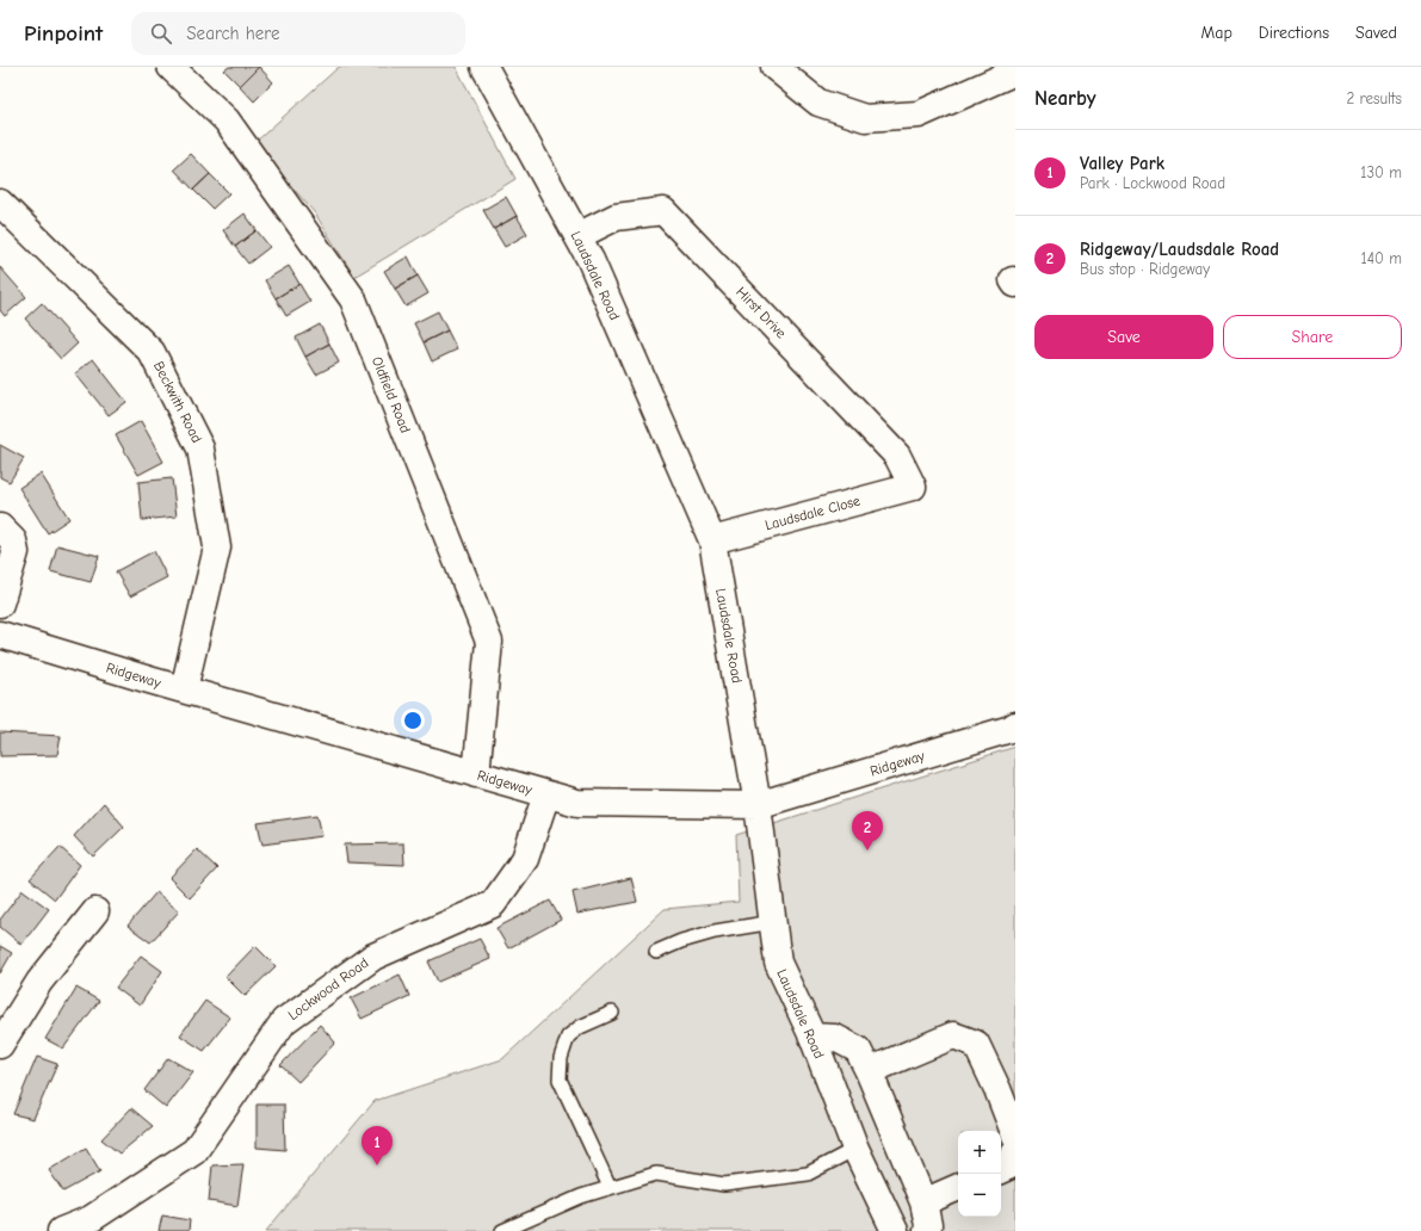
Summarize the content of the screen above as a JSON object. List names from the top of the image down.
{
  "streets": {
    "street": [
      "Laudsdale Road",
      "Hirst Drive",
      "Oldfield Road",
      "Beckwith Road",
      "Laudsdale Close",
      "Ridgeway",
      "Lockwood Road"
    ]
  },
  "crossings": [
    ["Laudsdale Road", "Hirst Drive"],
    ["Laudsdale Road", "Laudsdale Close"],
    ["Laudsdale Road", "Ridgeway"],
    ["Hirst Drive", "Laudsdale Close"],
    ["Oldfield Road", "Ridgeway"],
    ["Beckwith Road", "Ridgeway"],
    ["Ridgeway", "Lockwood Road"]
  ],
  "page": {
    "header": "Pinpoint",
    "search": "Search here",
    "nav": ["Map", "Directions", "Saved"],
    "heading": ["Nearby", "2 results"],
    "list": [
      {
        "mark": "1",
        "name": "Valley Park",
        "note": "Park · Lockwood Road",
        "value": "130 m"
      },
      {
        "mark": "2",
        "name": "Ridgeway/Laudsdale Road",
        "note": "Bus stop · Ridgeway",
        "value": "140 m"
      }
    ],
    "buttons": ["Save", "Share"],
    "pins": ["2", "1"],
    "map_buttons": ["+", "−"]
  }
}
